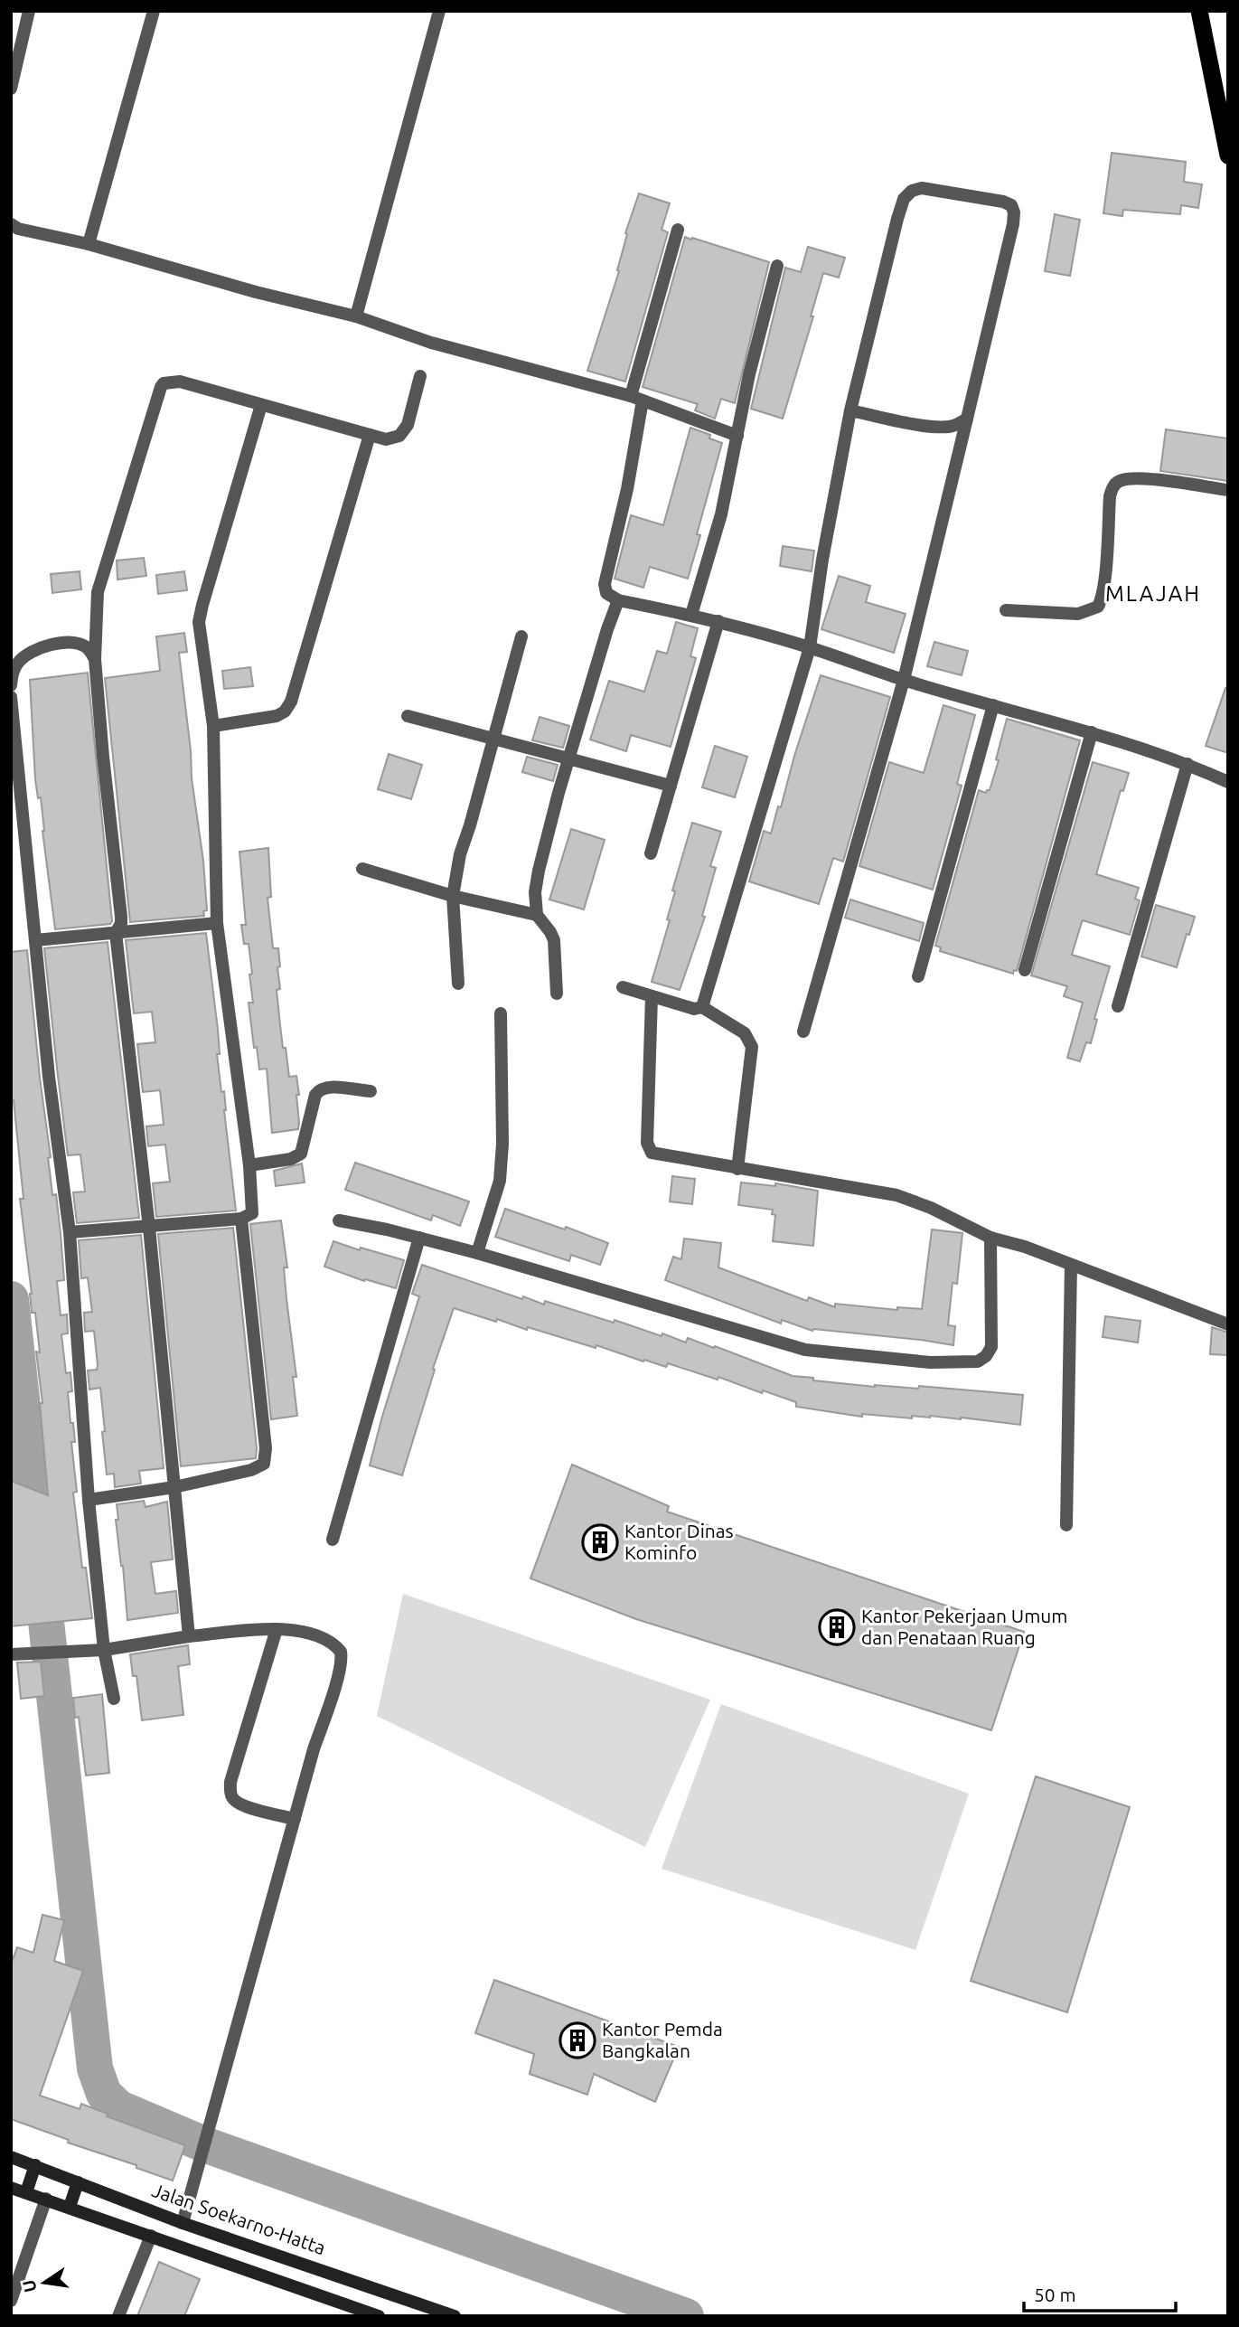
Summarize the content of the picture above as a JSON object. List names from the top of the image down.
{
  "streets": {
    "main road": ["Jalan Soekarno-Hatta"]
  },
  "districts": ["MLAJAH"],
  "places": {
    "building": ["Kantor Dinas Kominfo", "Kantor Pekerjaan Umum dan Penataan Ruang", "Kantor Pemda Bangkalan"]
  },
  "scale_bar": "50 m",
  "north": "left"
}
